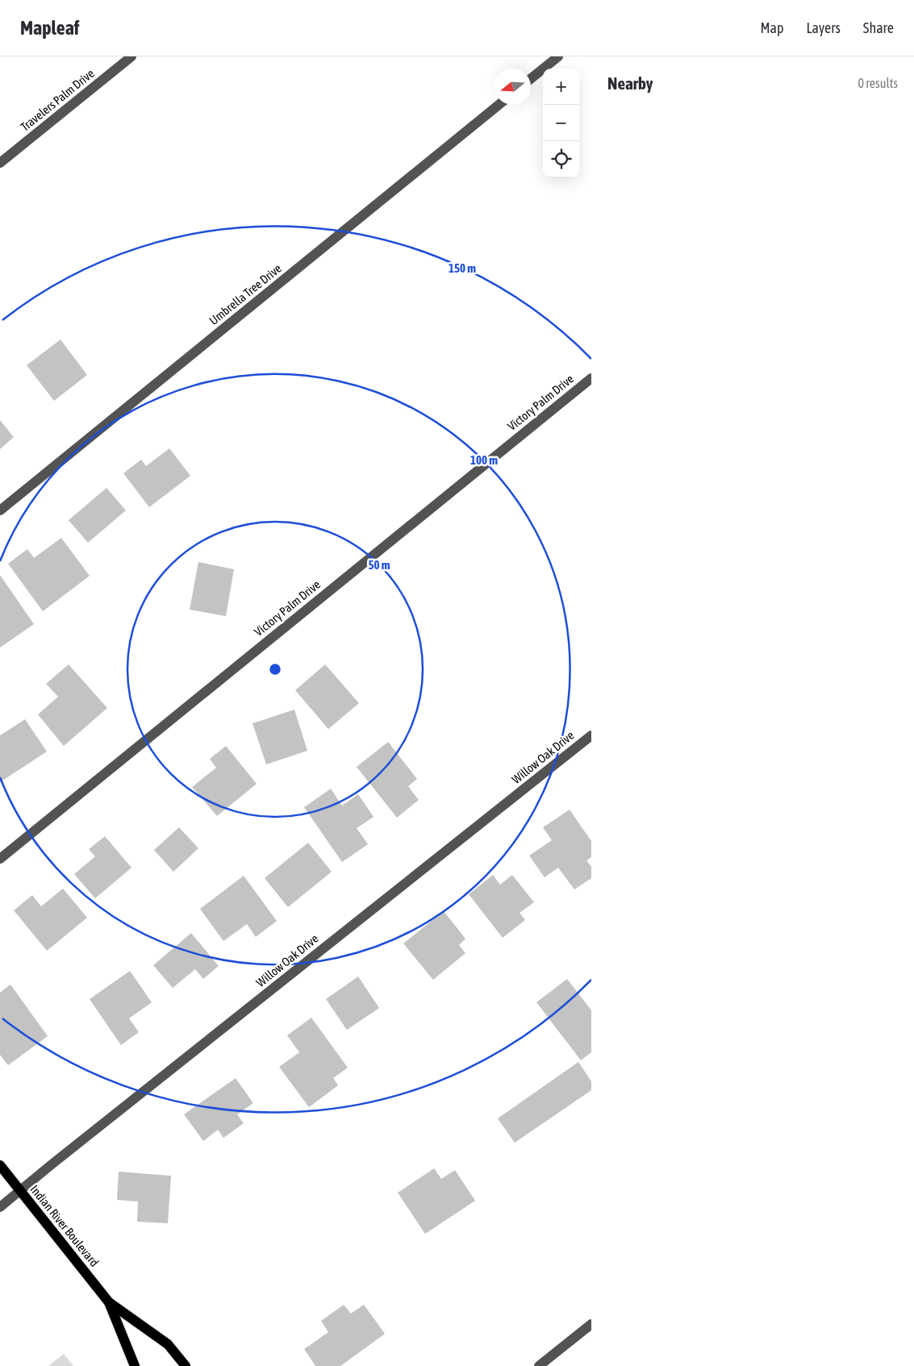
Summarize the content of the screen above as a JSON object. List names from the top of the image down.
{
  "streets": {
    "main road": ["Indian River Boulevard"],
    "street": [
      "Travelers Palm Drive",
      "Umbrella Tree Drive",
      "Victory Palm Drive",
      "Willow Oak Drive"
    ]
  },
  "crossings": [
    ["Willow Oak Drive", "Indian River Boulevard"]
  ],
  "north": "left",
  "page": {
    "header": "Mapleaf",
    "nav": ["Map", "Layers", "Share"],
    "heading": ["Nearby", "0 results"],
    "map_buttons": ["+", "−"]
  },
  "rings": ["150 m", "100 m", "50 m"]
}
